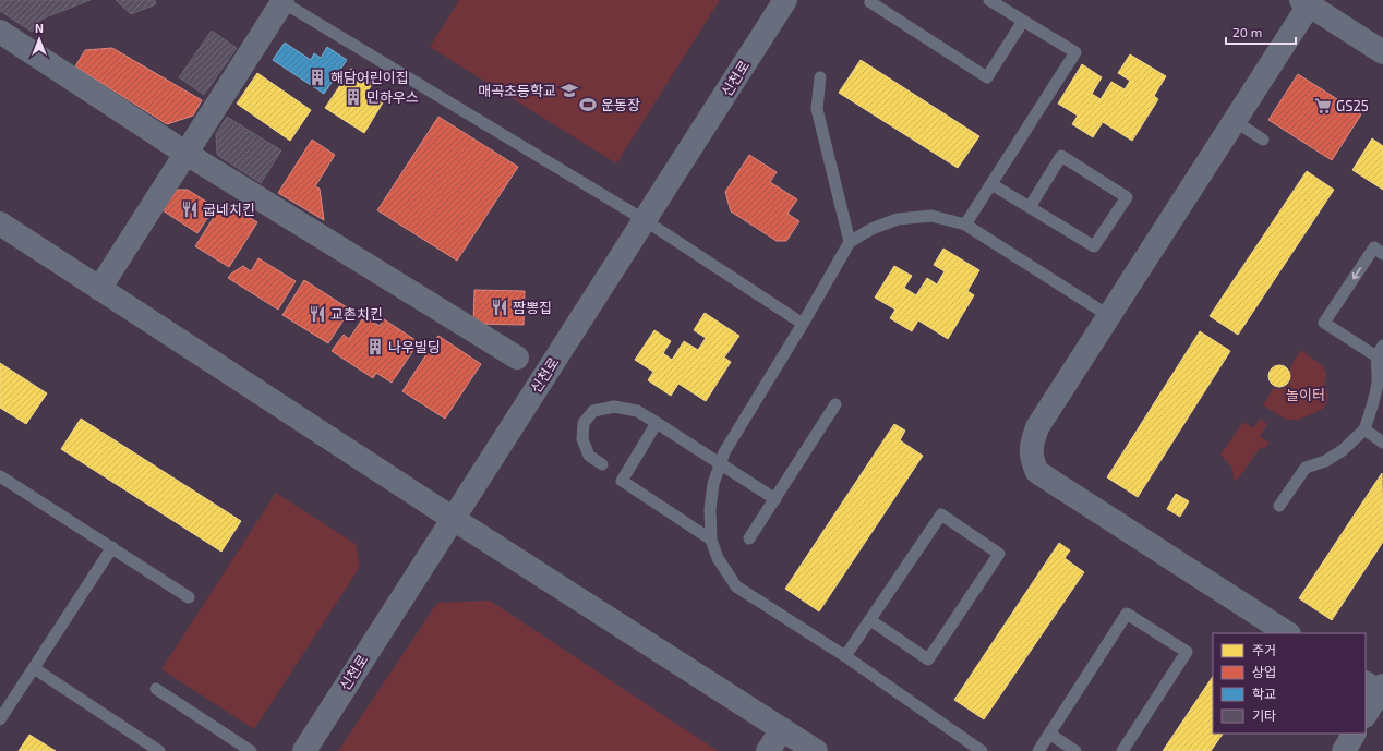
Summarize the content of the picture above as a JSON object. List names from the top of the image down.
{
  "streets": {
    "street": ["신천로"]
  },
  "parks": ["놀이터"],
  "places": {
    "building": ["해담어린이집", "민하우스", "나우빌딩"],
    "school or university": ["매곡초등학교"],
    "sports": ["운동장"],
    "supermarket": ["GS25"],
    "restaurant": ["굽네치킨", "짬뽕집", "교촌치킨"]
  },
  "legend": [
    "주거",
    "상업",
    "학교",
    "기타"
  ],
  "scale_bar": "20 m",
  "north": "top"
}
